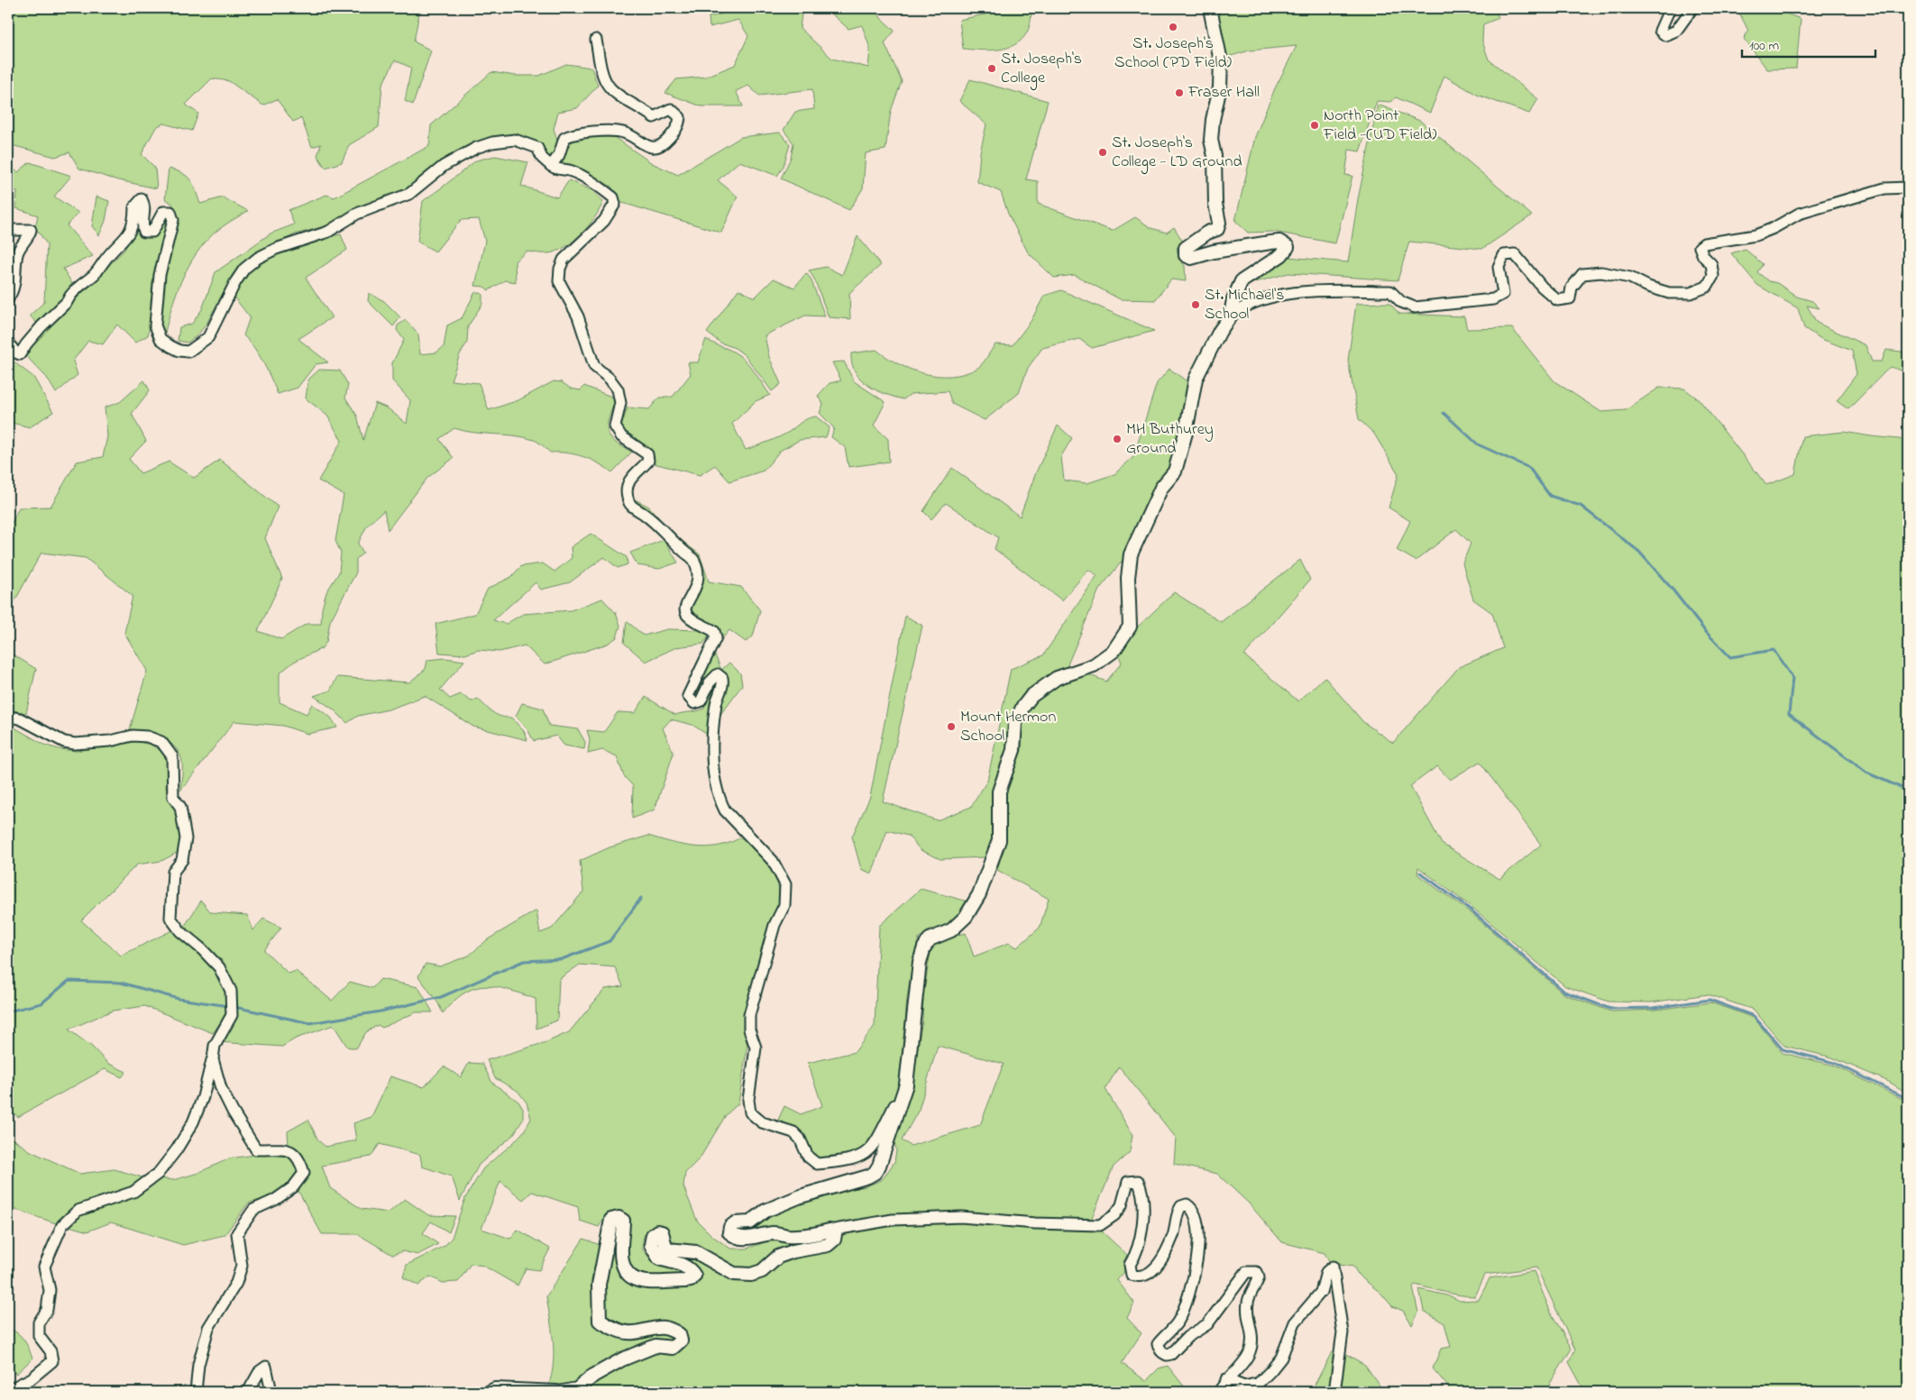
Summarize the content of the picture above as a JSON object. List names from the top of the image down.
{
  "places": [
    "St. Joseph's School (PD Field)",
    "St. Joseph's College",
    "Fraser Hall",
    "North Point Field -(UD Field)",
    "St. Joseph's College - LD Ground",
    "St. Michael's School",
    "MH Buthurey Ground",
    "Mount Hermon School"
  ],
  "scale_bar": "100 m"
}
